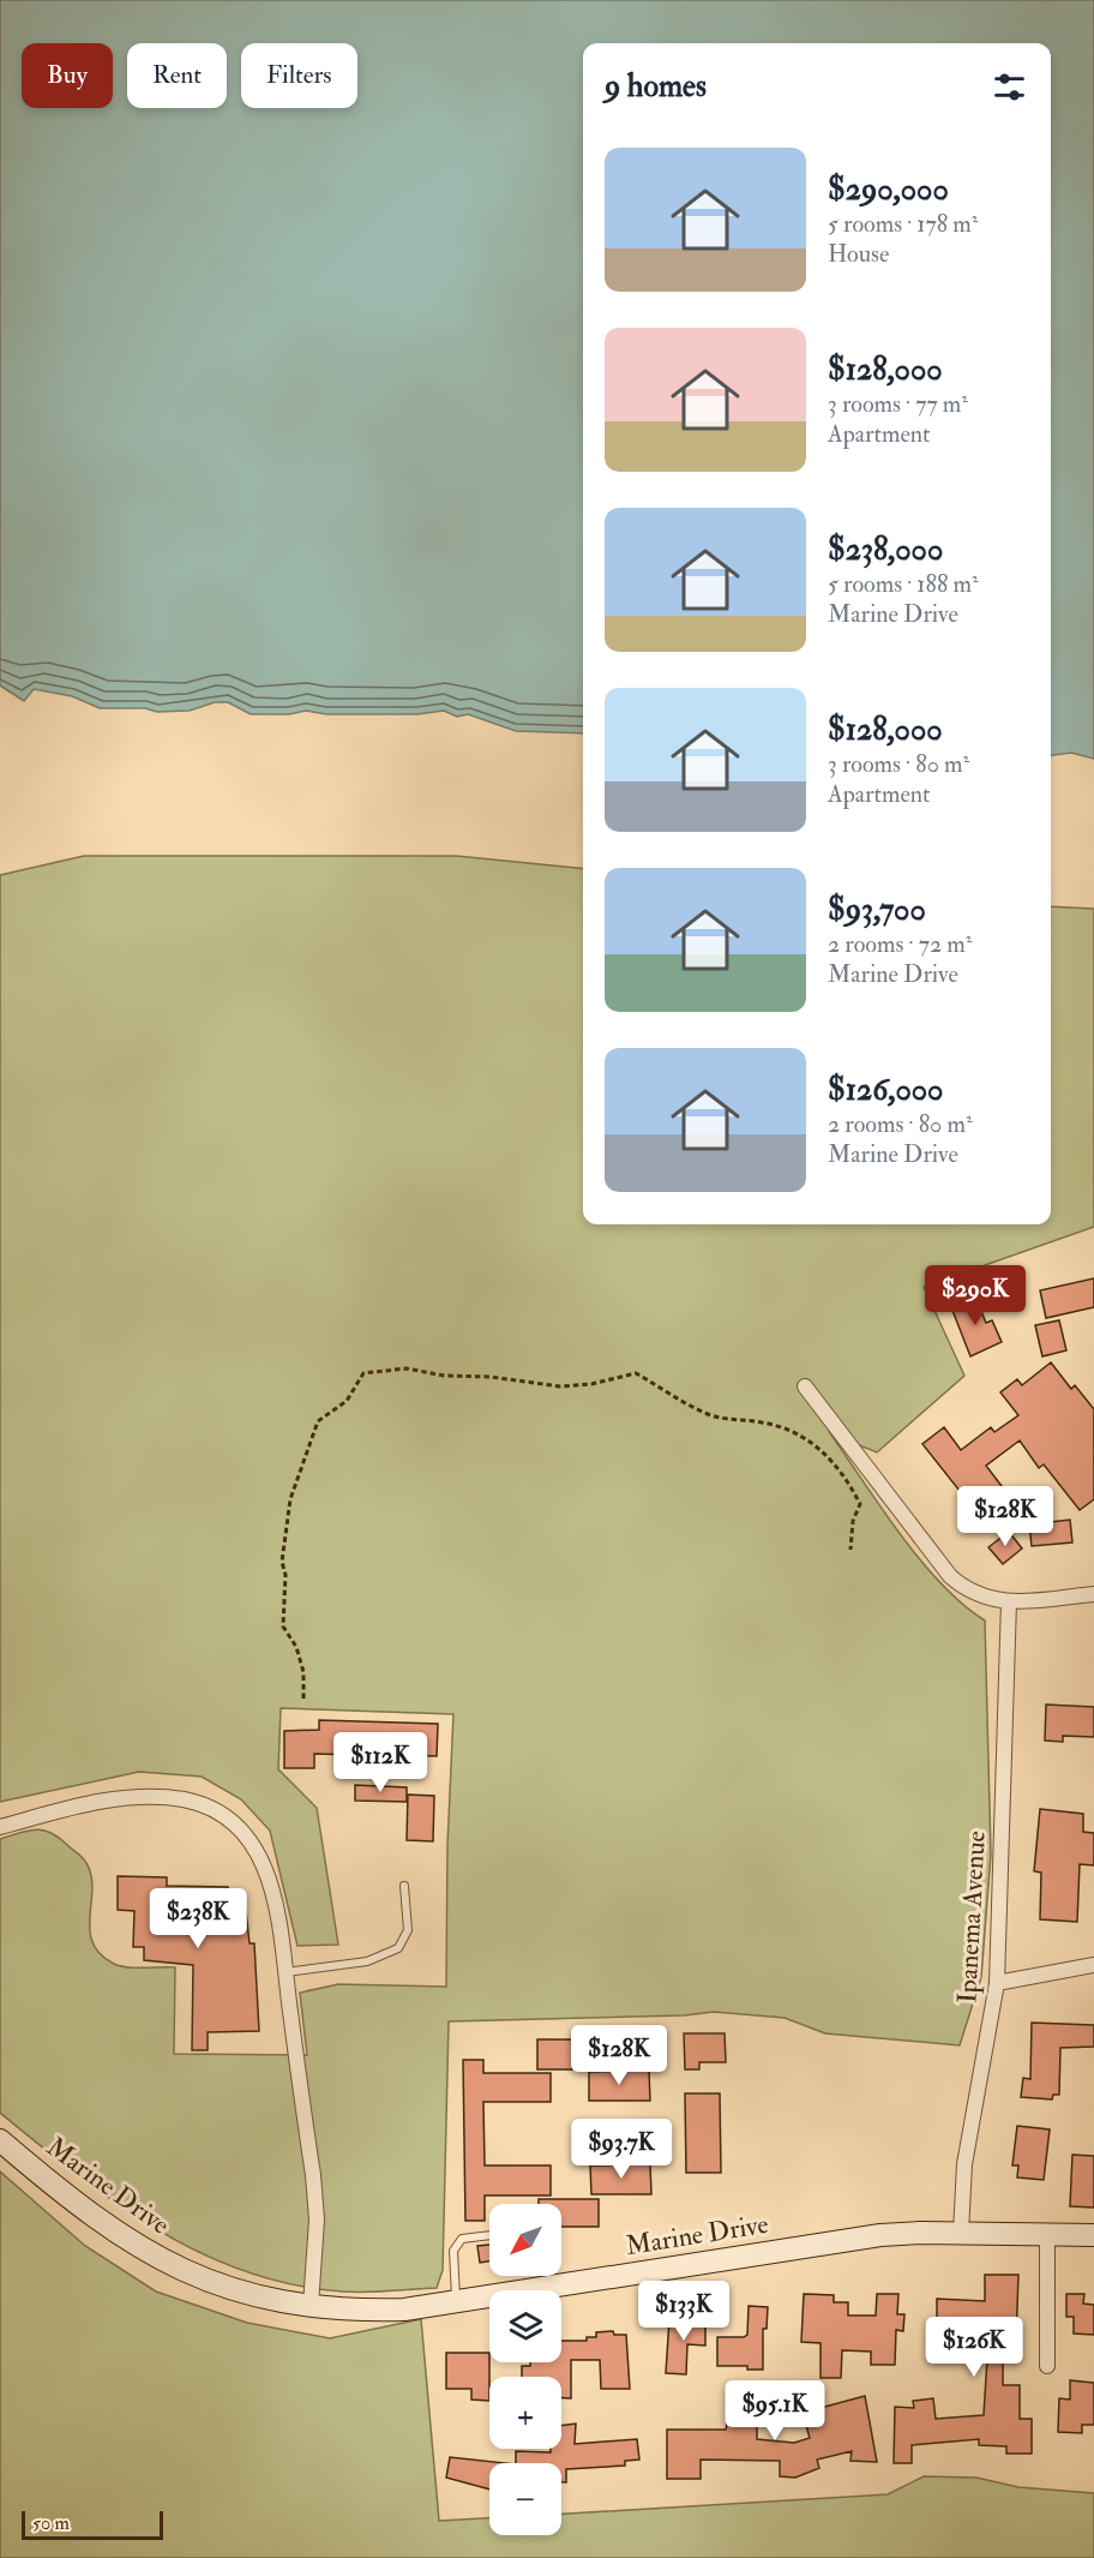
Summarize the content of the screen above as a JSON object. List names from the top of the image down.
{
  "streets": {
    "street": ["Ipanema Avenue", "Marine Drive"]
  },
  "crossings": [
    ["Ipanema Avenue", "Marine Drive"]
  ],
  "scale_bar": "50 m",
  "north": "bottom left",
  "page": {
    "chip": ["Buy", "Rent", "Filters"],
    "heading": "9 homes",
    "list": [
      {
        "name": "$290,000",
        "note": "5 rooms · 178 m² · House"
      },
      {
        "name": "$128,000",
        "note": "3 rooms · 77 m² · Apartment"
      },
      {
        "name": "$238,000",
        "note": "5 rooms · 188 m² · Marine Drive"
      },
      {
        "name": "$128,000",
        "note": "3 rooms · 80 m² · Apartment"
      },
      {
        "name": "$93,700",
        "note": "2 rooms · 72 m² · Marine Drive"
      },
      {
        "name": "$126,000",
        "note": "2 rooms · 80 m² · Marine Drive"
      }
    ],
    "price": [
      "$290K",
      "$128K",
      "$112K",
      "$238K",
      "$128K",
      "$93.7K",
      "$133K",
      "$126K",
      "$95.1K"
    ],
    "map_buttons": ["+", "−"],
    "scale": "50 m"
  }
}
